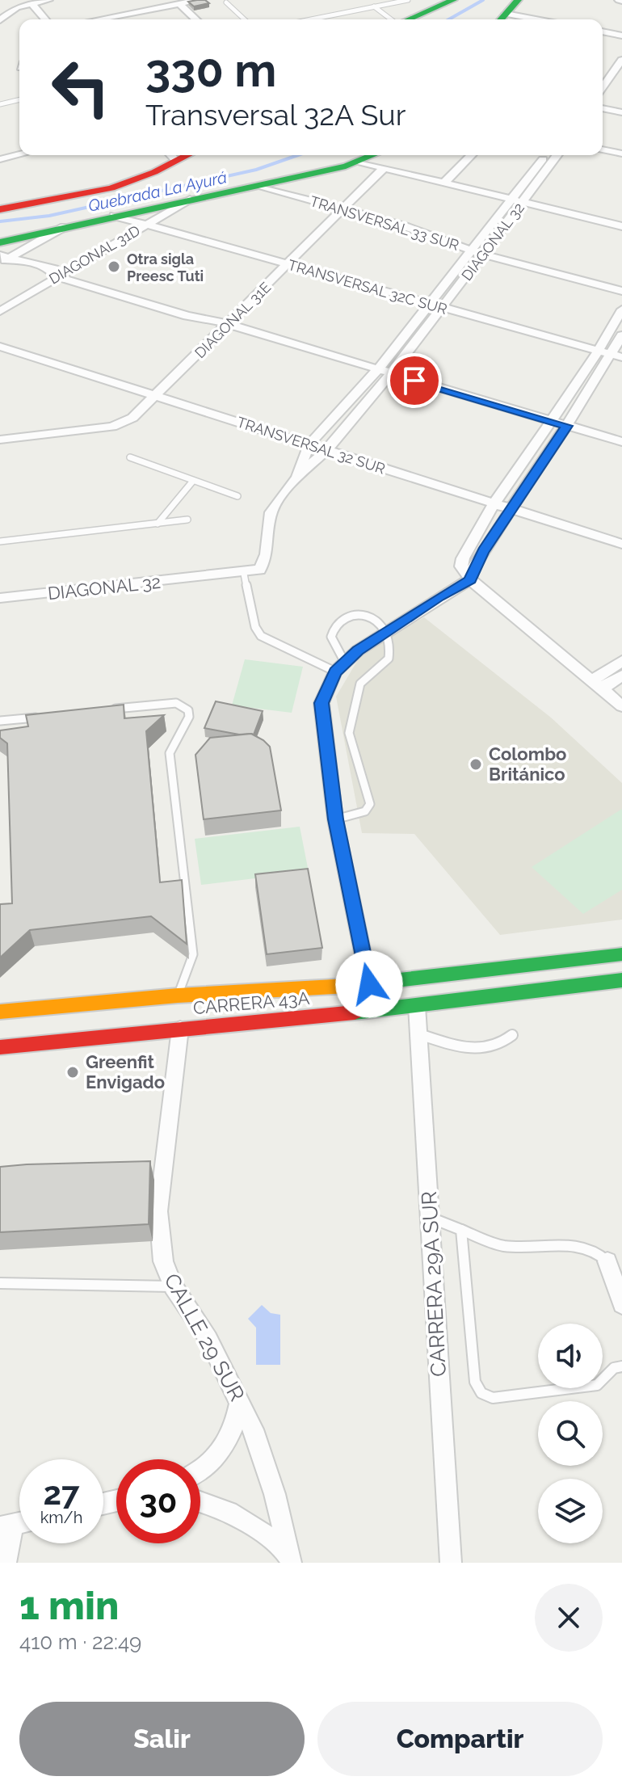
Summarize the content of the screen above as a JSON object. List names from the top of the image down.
{
  "streets": {
    "main road": ["CARRERA 43A"],
    "street": [
      "TRANSVERSAL 33 SUR",
      "DIAGONAL 32",
      "DIAGONAL 31D",
      "TRANSVERSAL 32C SUR",
      "DIAGONAL 31E",
      "TRANSVERSAL 32 SUR",
      "CARRERA 29A SUR",
      "CALLE 29 SUR"
    ]
  },
  "crossings": [
    ["TRANSVERSAL 33 SUR", "DIAGONAL 32"],
    ["TRANSVERSAL 33 SUR", "DIAGONAL 31E"],
    ["DIAGONAL 32", "TRANSVERSAL 32C SUR"],
    ["DIAGONAL 32", "TRANSVERSAL 32 SUR"],
    ["DIAGONAL 31D", "TRANSVERSAL 32C SUR"],
    ["TRANSVERSAL 32C SUR", "DIAGONAL 31E"],
    ["DIAGONAL 31E", "TRANSVERSAL 32 SUR"],
    ["CARRERA 43A", "CARRERA 29A SUR"],
    ["CARRERA 43A", "CALLE 29 SUR"]
  ],
  "water": ["Quebrada La Ayurá"],
  "places": ["Otra sigla Preesc Tuti", "Colombo Británico", "Greenfit Envigado"],
  "page": {
    "turn": ["330 m", "Transversal 32A Sur"],
    "speed": "27 km/h",
    "limit": "30",
    "heading": ["1 min", "410 m · 22:49"],
    "buttons": ["Salir", "Compartir"]
  }
}
